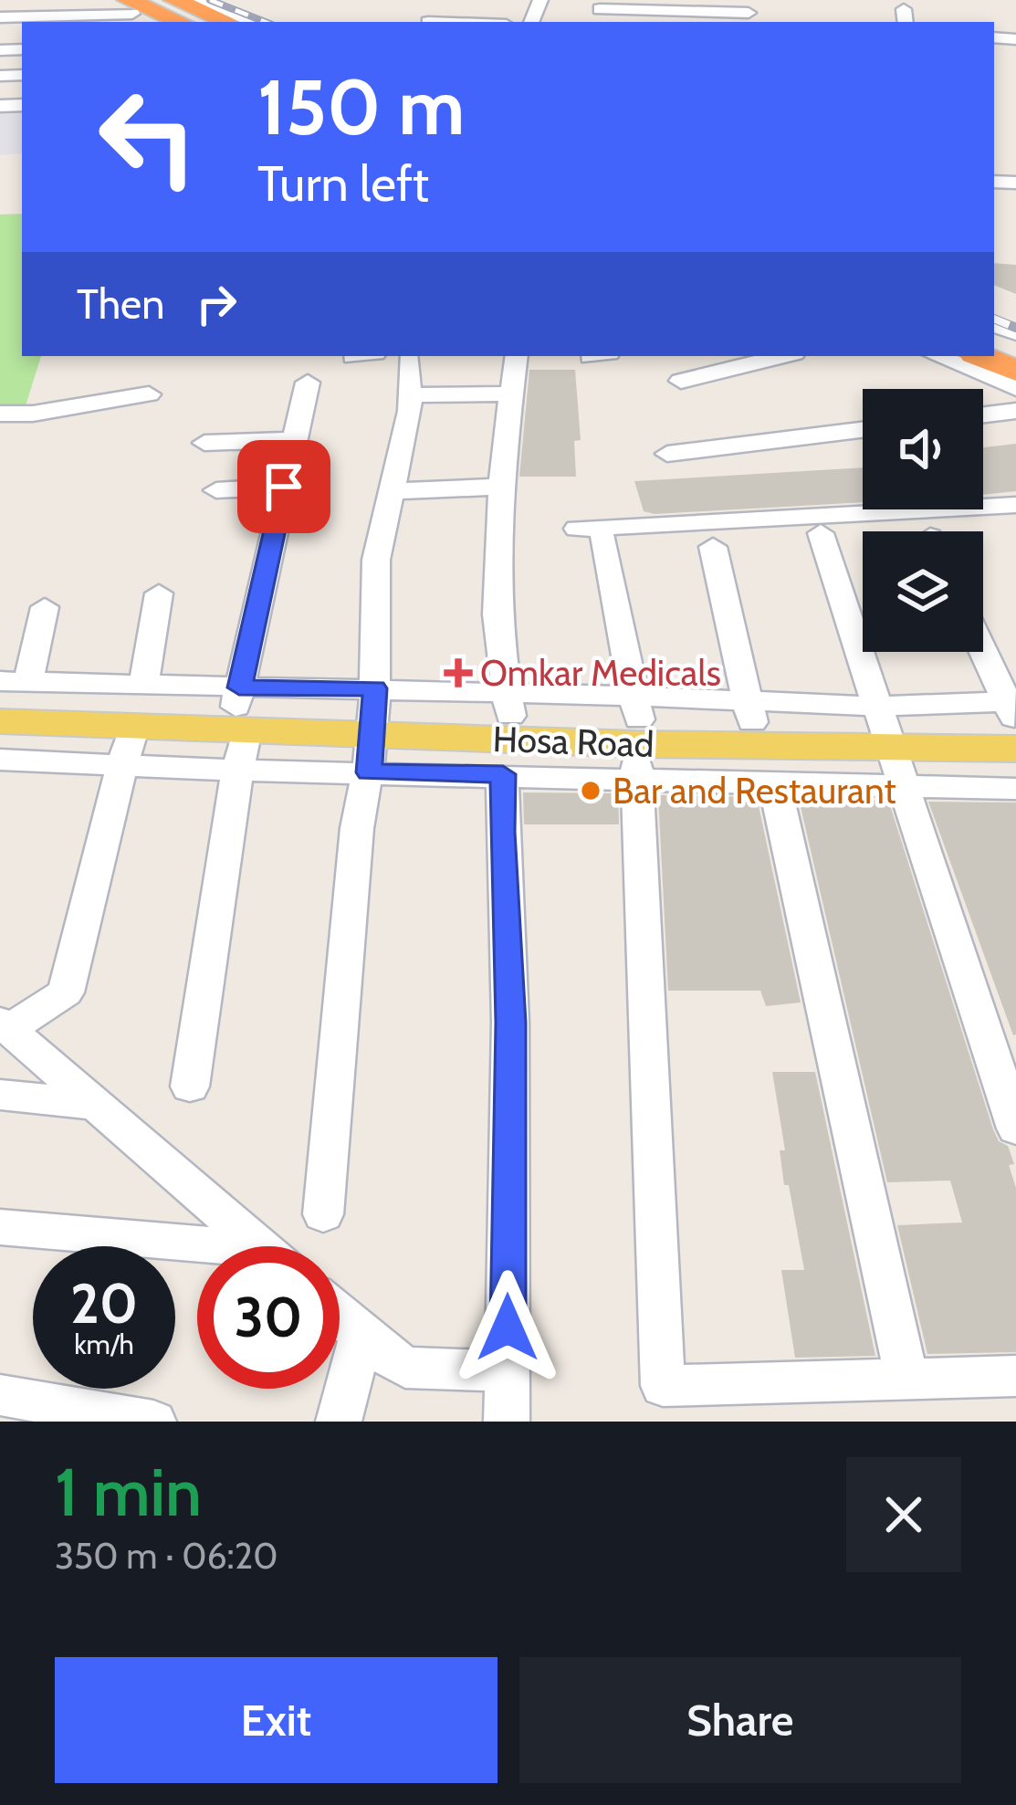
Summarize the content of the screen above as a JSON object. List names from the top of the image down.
{
  "streets": {
    "main road": ["Hosa Road"]
  },
  "places": {
    "health": ["Omkar Medicals"],
    "other": ["Bar and Restaurant"]
  },
  "page": {
    "turn": ["150 m", "Turn left"],
    "then": "Then",
    "speed": "20 km/h",
    "limit": "30",
    "heading": ["1 min", "350 m · 06:20"],
    "buttons": ["Exit", "Share"]
  }
}
